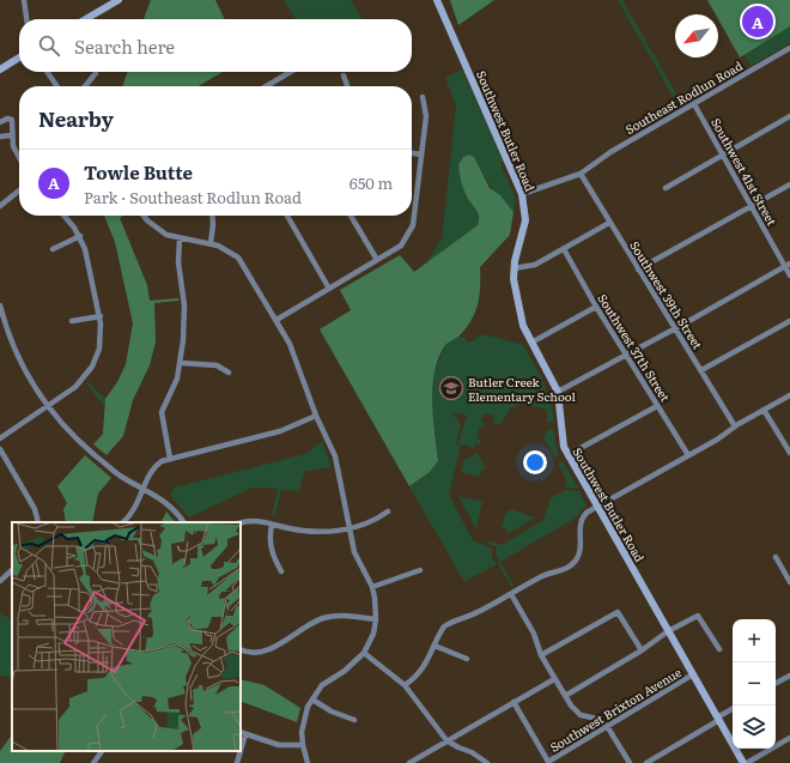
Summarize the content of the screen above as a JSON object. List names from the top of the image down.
{
  "streets": {
    "main road": ["Southwest Butler Road"],
    "street": [
      "Southeast Rodlun Road",
      "Southwest 41st Street",
      "Southwest 39th Street",
      "Southwest 37th Street",
      "Southwest Brixton Avenue"
    ]
  },
  "crossings": [
    ["Southeast Rodlun Road", "Southwest Butler Road"],
    ["Southeast Rodlun Road", "Southwest 41st Street"],
    ["Southeast Rodlun Road", "Southwest 39th Street"],
    ["Southwest Butler Road", "Southwest Brixton Avenue"]
  ],
  "places": {
    "school or university": ["Butler Creek Elementary School"]
  },
  "north": "bottom left",
  "page": {
    "pins": "A",
    "search": "Search here",
    "heading": "Nearby",
    "list": [
      {
        "mark": "A",
        "name": "Towle Butte",
        "note": "Park · Southeast Rodlun Road",
        "value": "650 m"
      }
    ],
    "map_buttons": ["+", "−"]
  }
}
